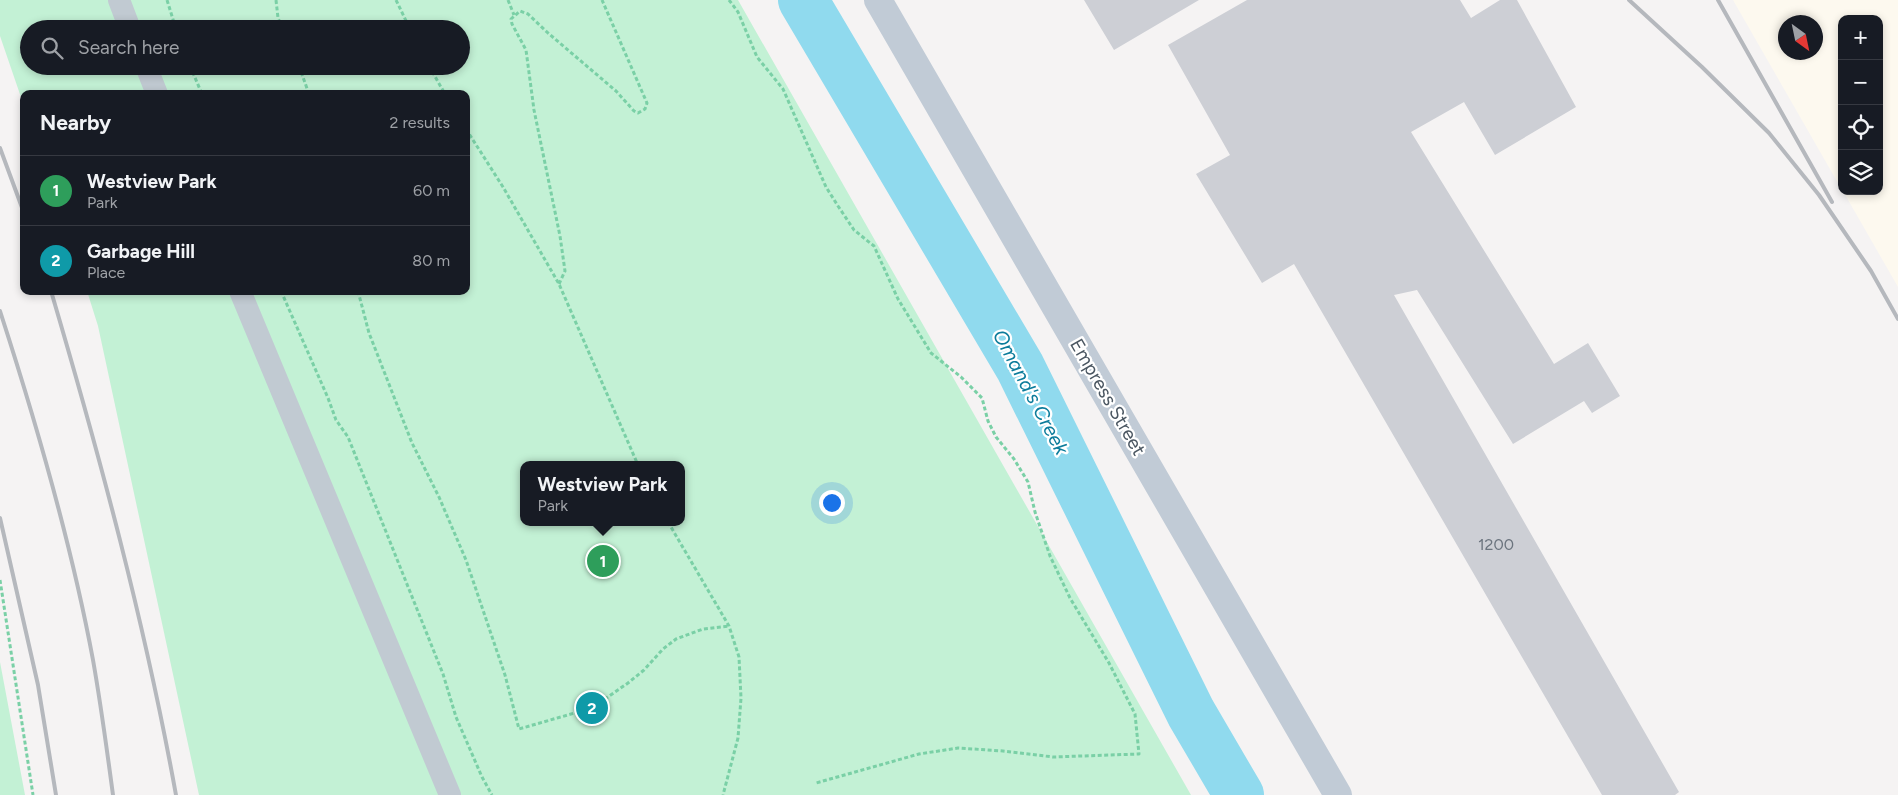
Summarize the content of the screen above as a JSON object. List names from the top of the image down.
{
  "streets": {
    "street": ["Empress Street"]
  },
  "water": ["Omand's Creek"],
  "house_numbers": ["1200"],
  "north": "bottom right",
  "page": {
    "map_buttons": ["+", "−"],
    "search": "Search here",
    "heading": ["Nearby", "2 results"],
    "list": [
      {
        "mark": "1",
        "name": "Westview Park",
        "note": "Park",
        "value": "60 m"
      },
      {
        "mark": "2",
        "name": "Garbage Hill",
        "note": "Place",
        "value": "80 m"
      }
    ],
    "popup": ["Westview Park", "Park"],
    "pins": ["1", "2"]
  }
}
